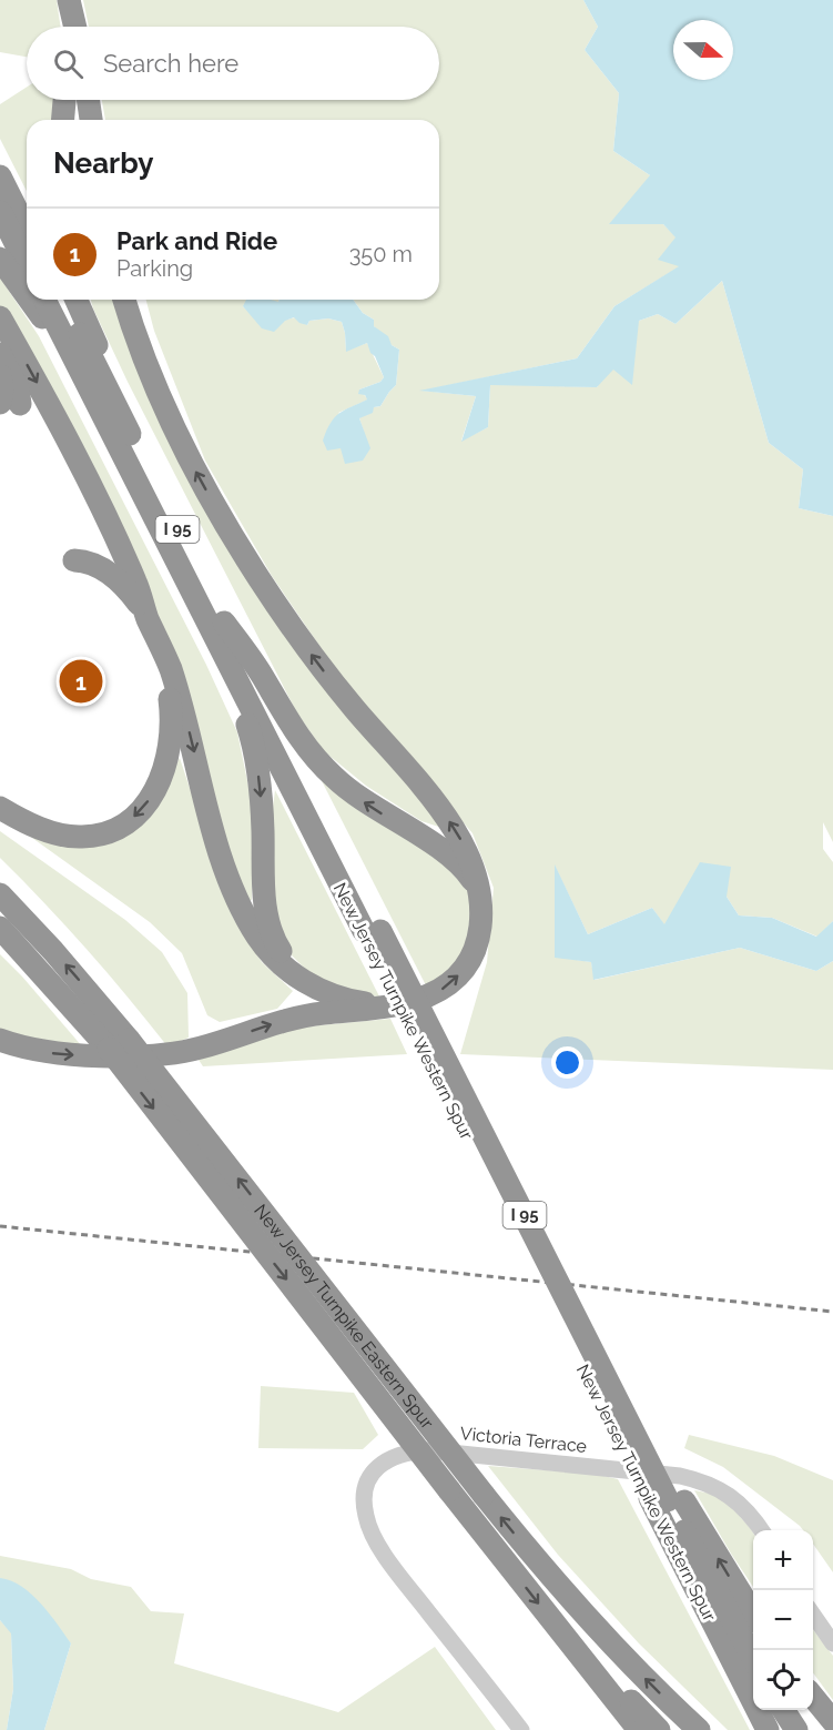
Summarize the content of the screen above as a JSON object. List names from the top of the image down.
{
  "streets": {
    "highway": ["I 95", "New Jersey Turnpike Western Spur", "New Jersey Turnpike Eastern Spur"],
    "street": ["Victoria Terrace"]
  },
  "north": "right",
  "page": {
    "search": "Search here",
    "heading": "Nearby",
    "list": [
      {
        "mark": "1",
        "name": "Park and Ride",
        "note": "Parking",
        "value": "350 m"
      }
    ],
    "pins": "1",
    "map_buttons": ["+", "−"]
  }
}
